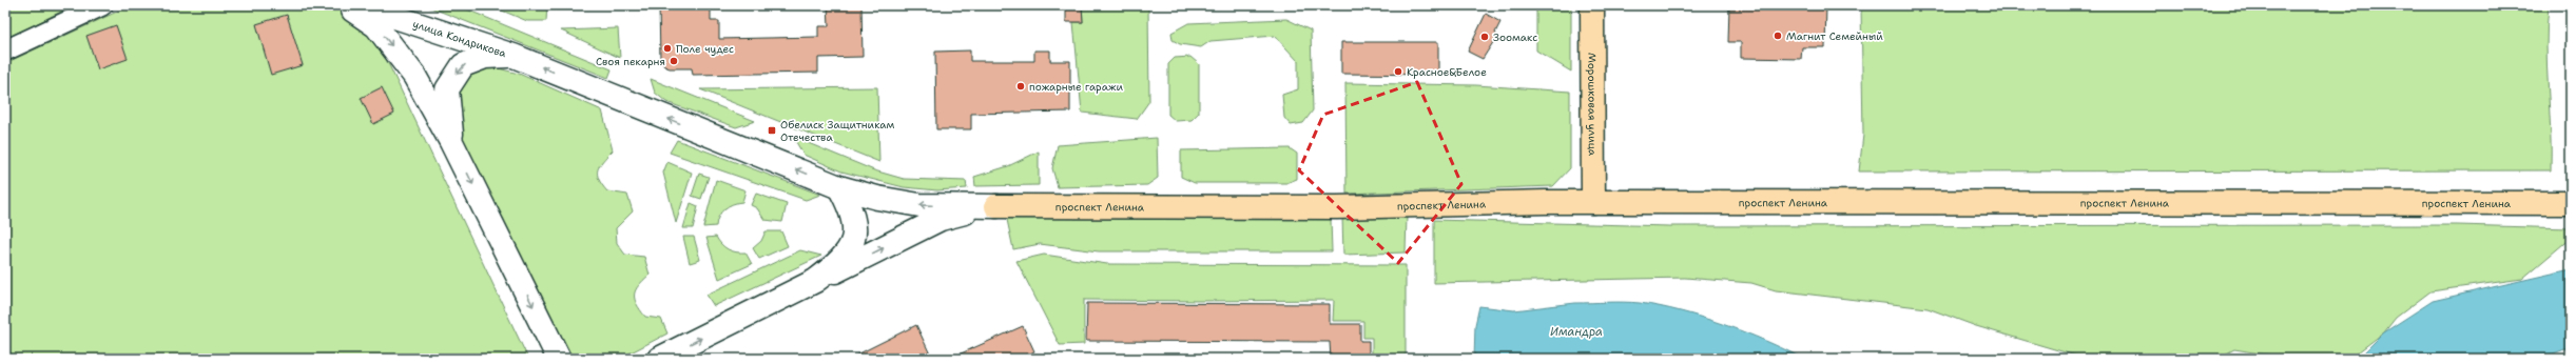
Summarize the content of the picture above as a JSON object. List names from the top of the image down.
{
  "streets": {
    "main road": ["улица Кондрикова", "Морошковая улица", "проспект Ленина"]
  },
  "crossings": [
    ["улица Кондрикова", "проспект Ленина"],
    ["Морошковая улица", "проспект Ленина"]
  ],
  "one_way": ["улица Кондрикова"],
  "water": ["Имандра"],
  "places": {
    "other": [
      "Магнит Семейный",
      "Зоомакс",
      "Поле чудес",
      "Своя пекарня",
      "Красное&Белое",
      "пожарные гаражи"
    ],
    "transit": ["Обелиск Защитникам Отечества"]
  }
}
